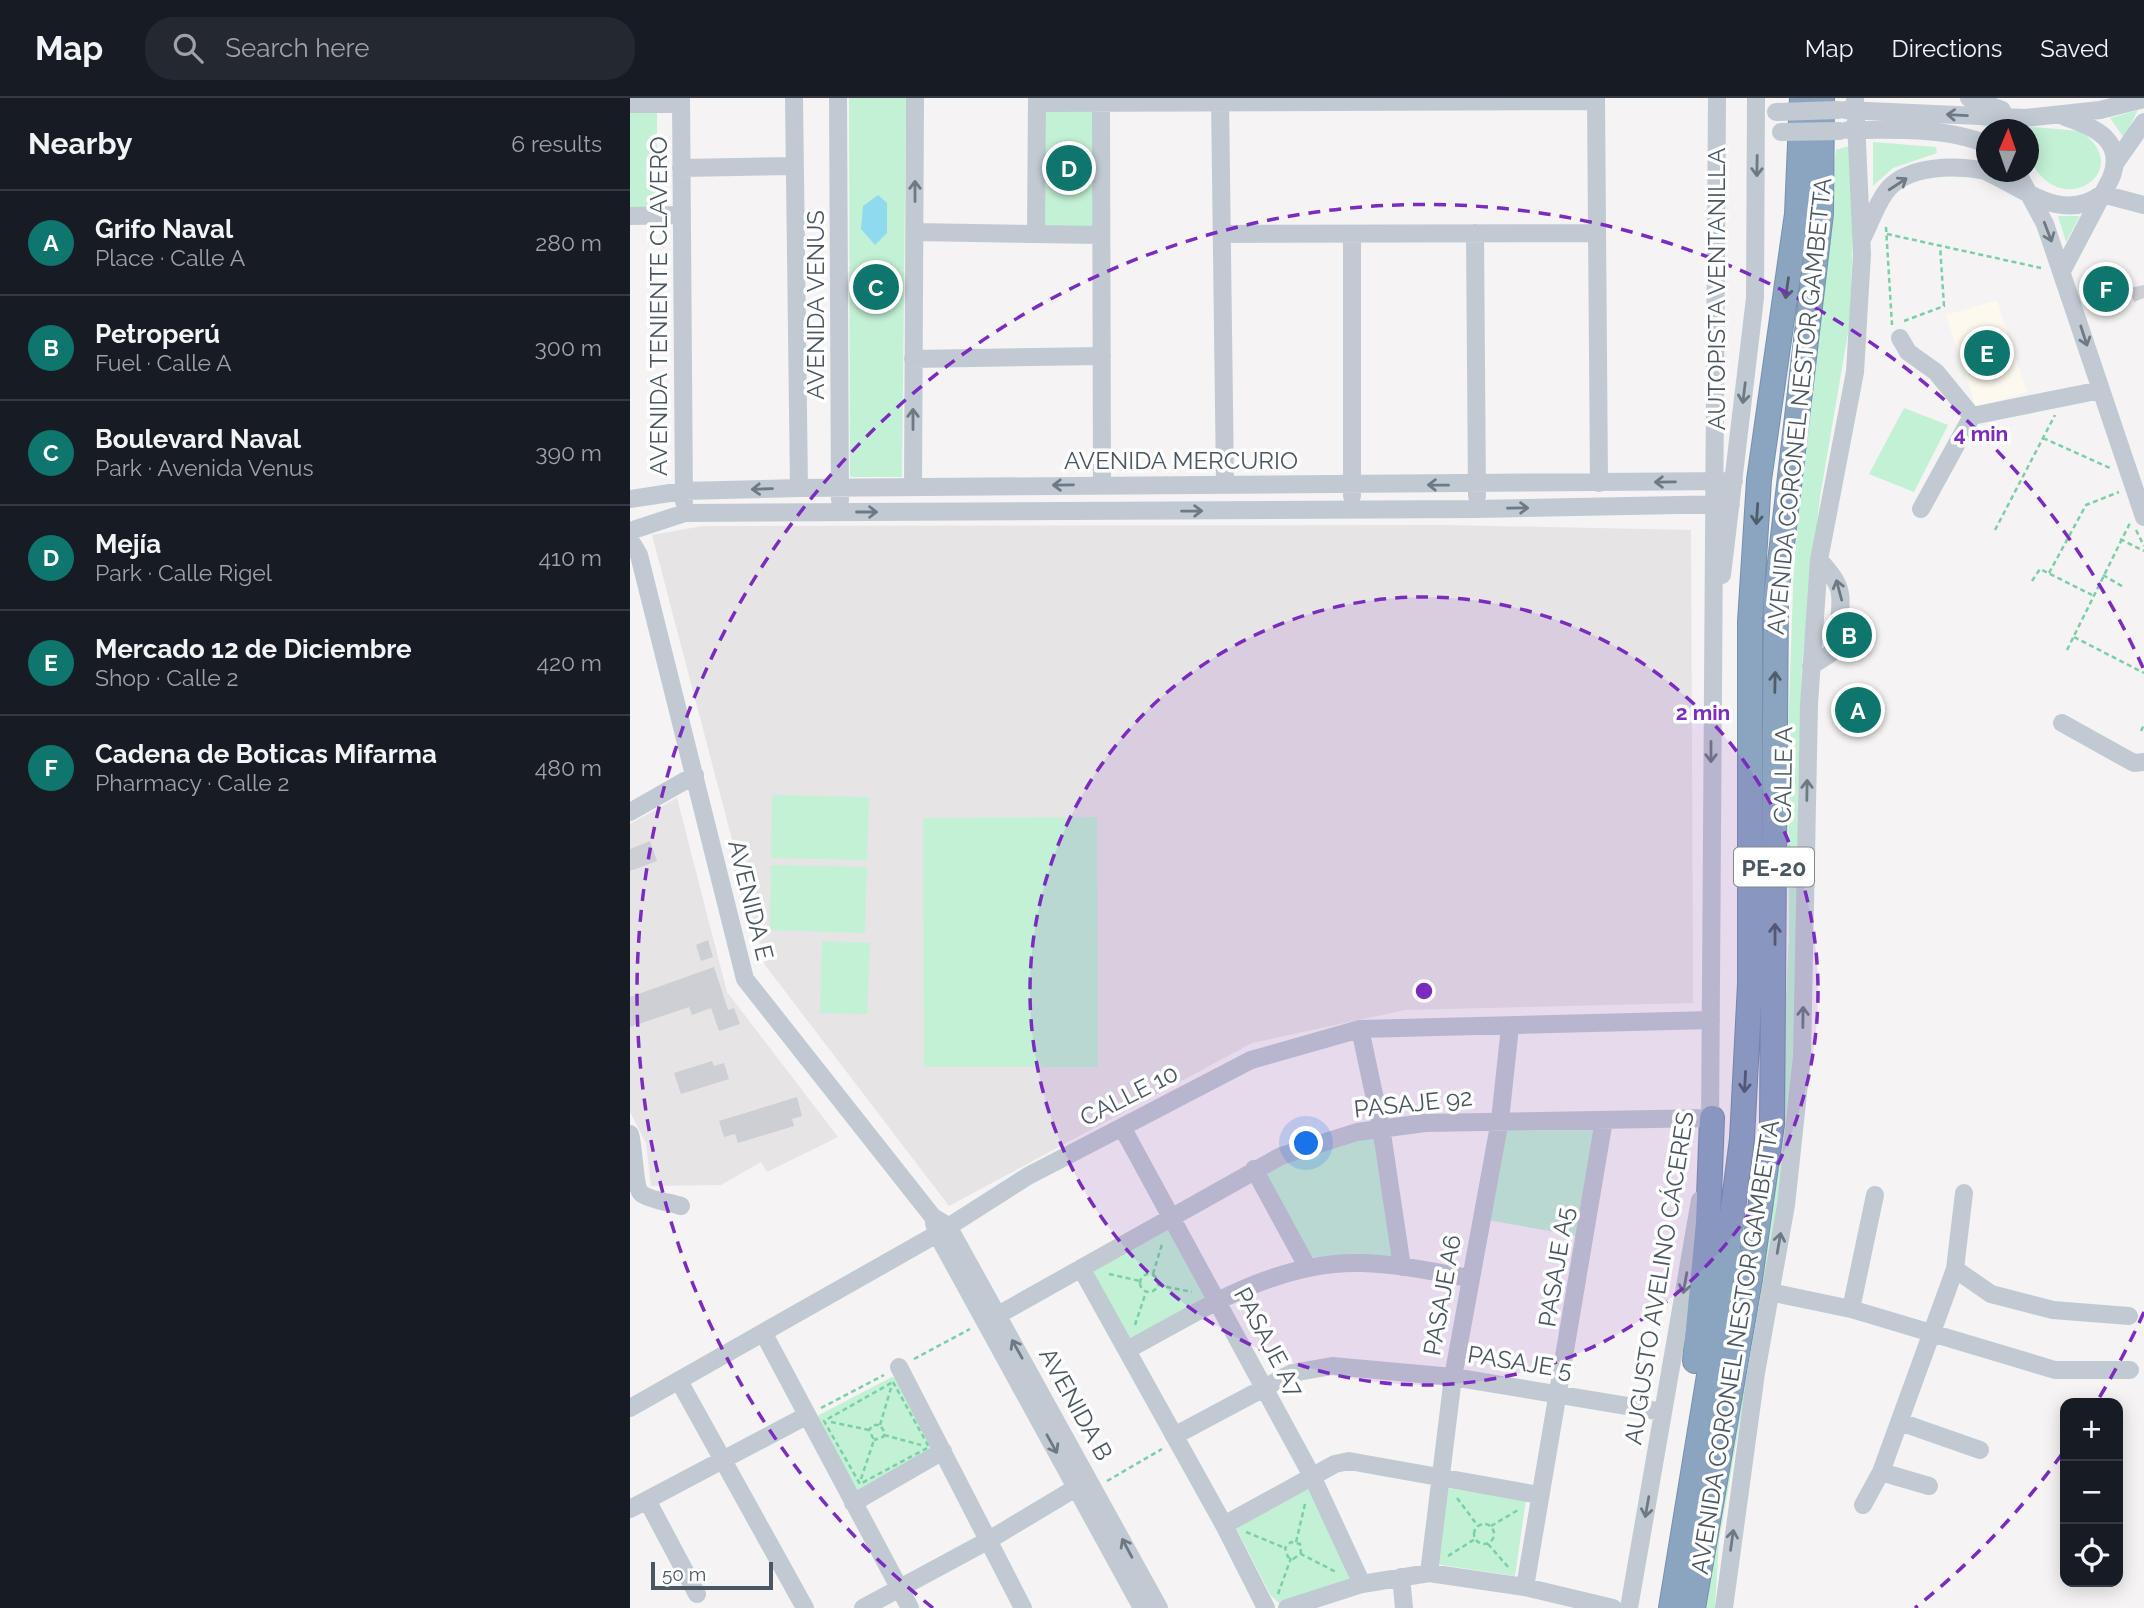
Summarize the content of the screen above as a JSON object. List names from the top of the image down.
{
  "streets": {
    "highway": ["AVENIDA CORONEL NESTOR GAMBETTA", "PE-20"],
    "street": [
      "AUTOPISTA VENTANILLA",
      "AVENIDA VENUS",
      "AVENIDA TENIENTE CLAVERO",
      "AVENIDA MERCURIO",
      "CALLE A",
      "AVENIDA E",
      "CALLE 10",
      "PASAJE 92",
      "PASAJE A5",
      "AUGUSTO AVELINO CÁCERES",
      "PASAJE A6",
      "PASAJE A7",
      "PASAJE 5",
      "AVENIDA B"
    ]
  },
  "crossings": [
    ["AUTOPISTA VENTANILLA", "AVENIDA MERCURIO"],
    ["AUTOPISTA VENTANILLA", "AUGUSTO AVELINO CÁCERES"],
    ["AVENIDA VENUS", "AVENIDA MERCURIO"],
    ["AVENIDA TENIENTE CLAVERO", "AVENIDA MERCURIO"],
    ["AVENIDA CORONEL NESTOR GAMBETTA", "PE-20"],
    ["AVENIDA MERCURIO", "AUGUSTO AVELINO CÁCERES"],
    ["AVENIDA E", "CALLE 10"],
    ["AVENIDA E", "AVENIDA B"],
    ["CALLE 10", "AUGUSTO AVELINO CÁCERES"],
    ["CALLE 10", "PASAJE A6"],
    ["CALLE 10", "PASAJE A7"],
    ["CALLE 10", "AVENIDA B"],
    ["PASAJE 92", "PASAJE A5"],
    ["PASAJE 92", "AUGUSTO AVELINO CÁCERES"],
    ["PASAJE 92", "PASAJE A6"],
    ["PASAJE 92", "PASAJE A7"],
    ["PASAJE 92", "AVENIDA B"],
    ["PASAJE A5", "PASAJE 5"],
    ["AUGUSTO AVELINO CÁCERES", "PASAJE 5"],
    ["PASAJE A6", "PASAJE 5"],
    ["PASAJE A7", "PASAJE 5"]
  ],
  "one_way": ["CALLE A", "AUGUSTO AVELINO CÁCERES"],
  "scale_bar": "50 m",
  "north": "top",
  "page": {
    "header": "Map",
    "search": "Search here",
    "nav": ["Map", "Directions", "Saved"],
    "heading": ["Nearby", "6 results"],
    "pins": [
      "D",
      "C",
      "F",
      "E",
      "B",
      "A"
    ],
    "list": [
      {
        "mark": "A",
        "name": "Grifo Naval",
        "note": "Place · Calle A",
        "value": "280 m"
      },
      {
        "mark": "B",
        "name": "Petroperú",
        "note": "Fuel · Calle A",
        "value": "300 m"
      },
      {
        "mark": "C",
        "name": "Boulevard Naval",
        "note": "Park · Avenida Venus",
        "value": "390 m"
      },
      {
        "mark": "D",
        "name": "Mejía",
        "note": "Park · Calle Rigel",
        "value": "410 m"
      },
      {
        "mark": "E",
        "name": "Mercado 12 de Diciembre",
        "note": "Shop · Calle 2",
        "value": "420 m"
      },
      {
        "mark": "F",
        "name": "Cadena de Boticas Mifarma",
        "note": "Pharmacy · Calle 2",
        "value": "480 m"
      }
    ],
    "map_buttons": ["+", "−"],
    "scale": "50 m"
  },
  "rings": ["4 min", "2 min"]
}
